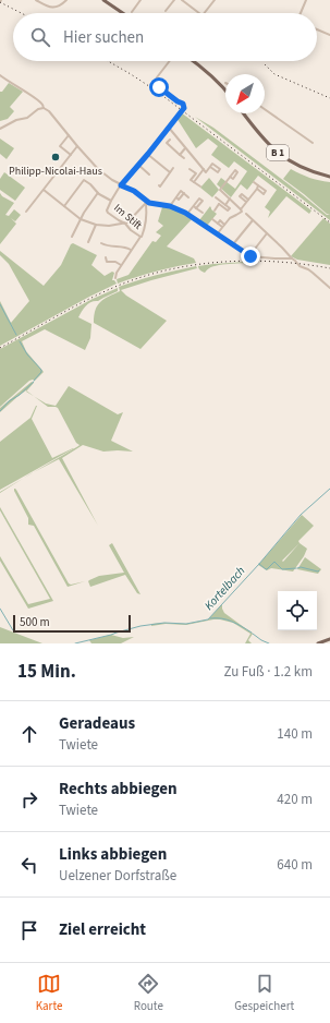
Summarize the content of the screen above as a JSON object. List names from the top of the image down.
{
  "streets": {
    "main road": ["B 1"],
    "street": ["Im Stift"]
  },
  "water": ["Kortelbach"],
  "places": ["Philipp-Nicolai-Haus"],
  "scale_bar": "500 m",
  "north": "bottom left",
  "page": {
    "search": "Hier suchen",
    "scale": "500 m",
    "heading": ["15 Min.", "Zu Fuß · 1.2 km"],
    "list": [
      ["Geradeaus", "Twiete", "140 m"],
      ["Rechts abbiegen", "Twiete", "420 m"],
      ["Links abbiegen", "Uelzener Dorfstraße", "640 m"],
      "Ziel erreicht"
    ],
    "nav": ["Karte", "Route", "Gespeichert"]
  }
}
